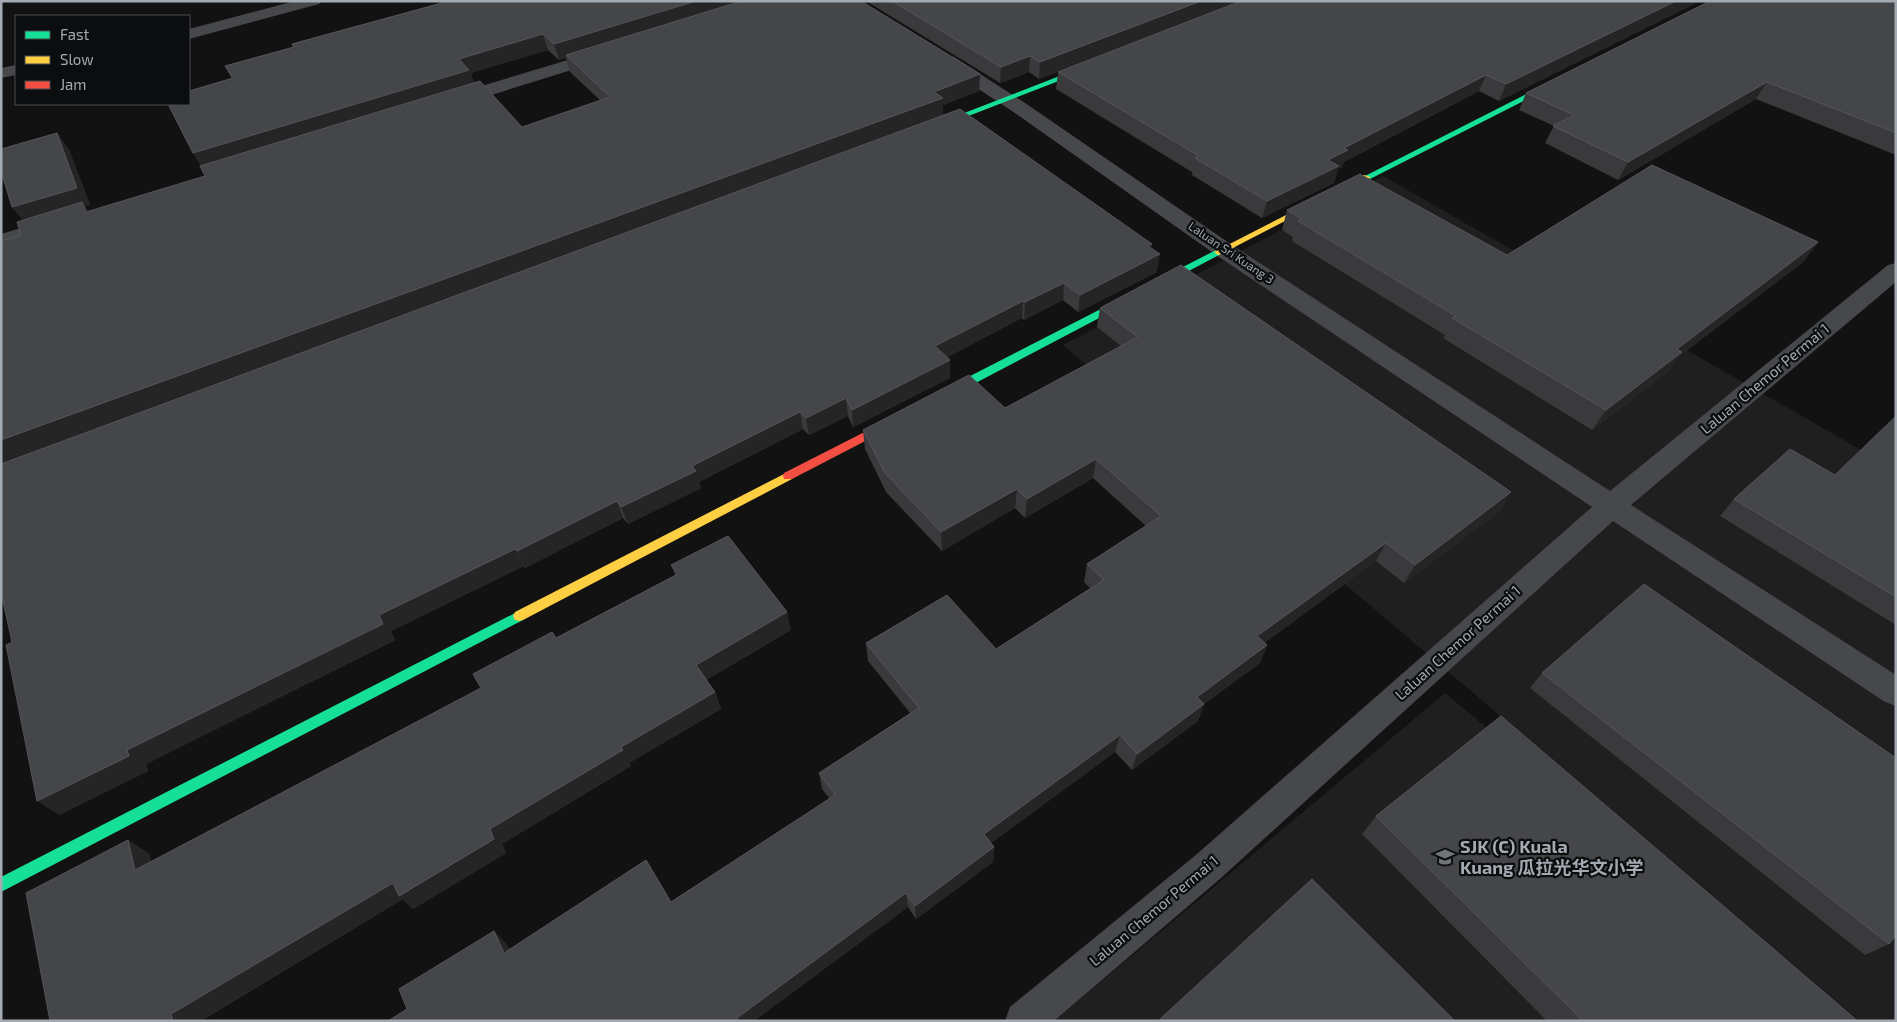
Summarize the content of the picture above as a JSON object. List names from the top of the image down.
{
  "streets": {
    "street": ["Laluan Sri Kuang 3", "Laluan Chemor Permai 1"]
  },
  "crossings": [
    ["Laluan Sri Kuang 3", "Laluan Chemor Permai 1"]
  ],
  "places": {
    "school or university": ["SJK (C) Kuala Kuang 瓜拉光华文小学"]
  },
  "legend": ["Fast", "Slow", "Jam"]
}
